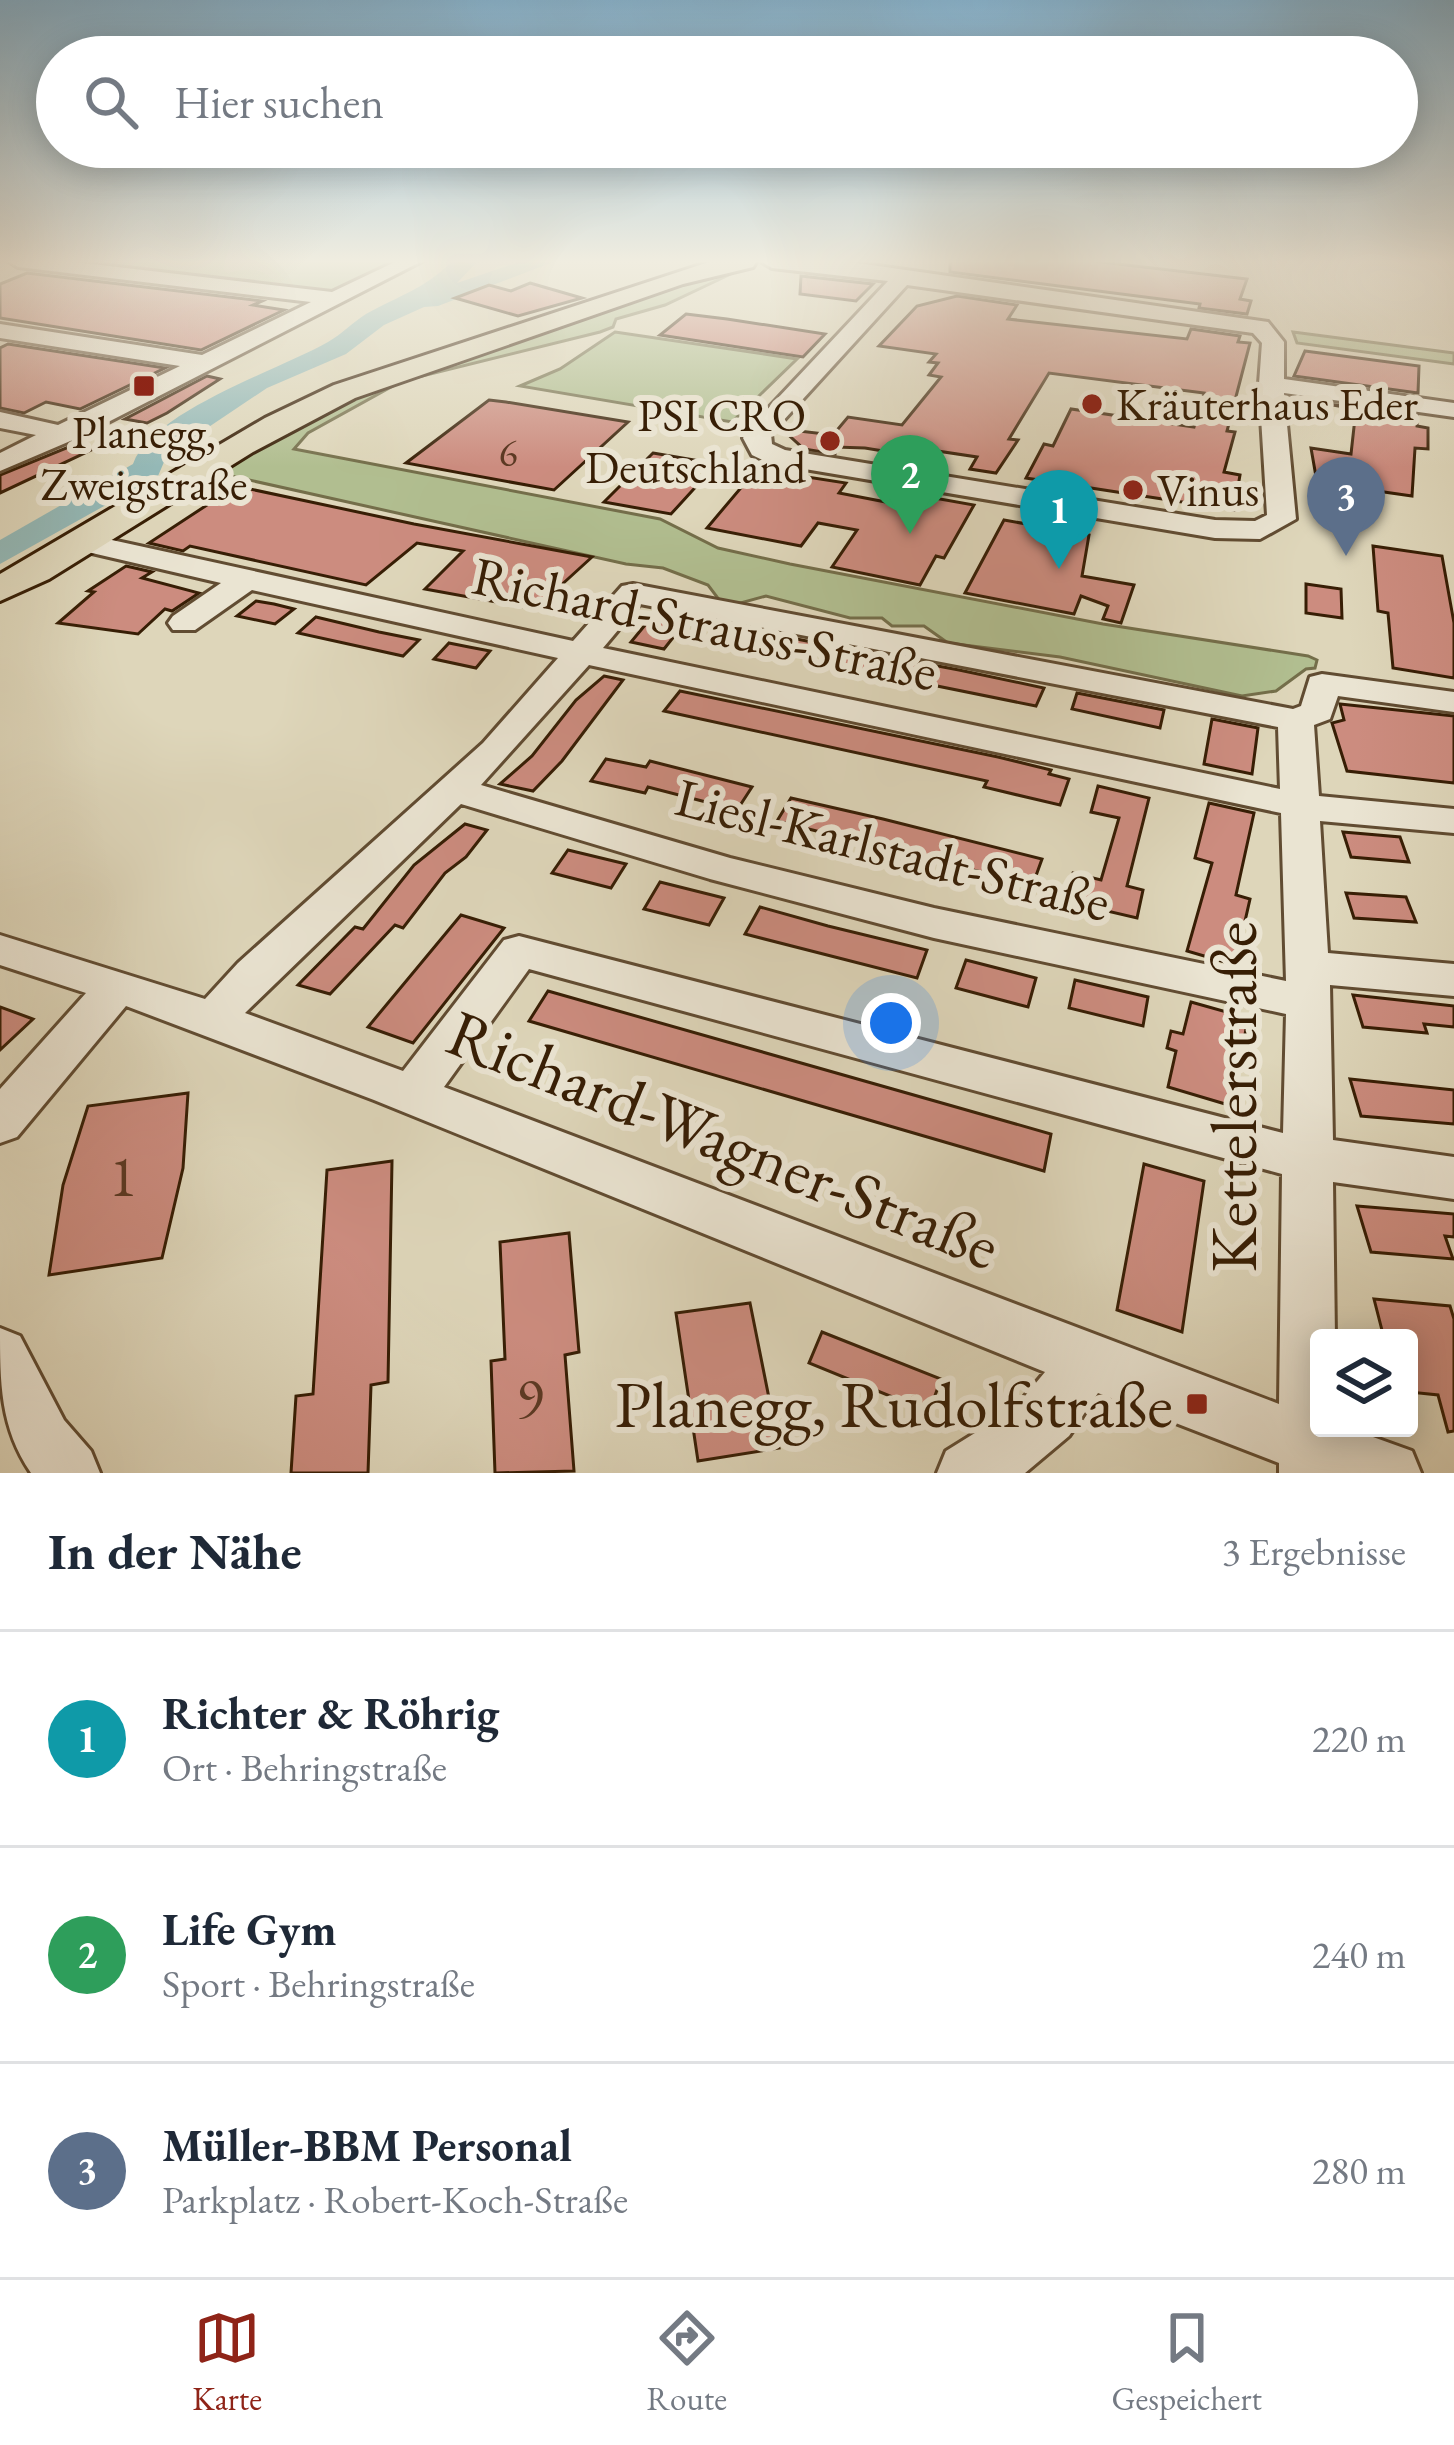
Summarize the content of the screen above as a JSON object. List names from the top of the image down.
{
  "streets": {
    "street": [
      "Richard-Strauss-Straße",
      "Liesl-Karlstadt-Straße",
      "Kettelerstraße",
      "Richard-Wagner-Straße"
    ]
  },
  "crossings": [
    ["Richard-Strauss-Straße", "Kettelerstraße"],
    ["Liesl-Karlstadt-Straße", "Kettelerstraße"],
    ["Kettelerstraße", "Richard-Wagner-Straße"]
  ],
  "places": {
    "transit": ["Planegg, Zweigstraße", "Planegg, Rudolfstraße"],
    "other": ["Kräuterhaus Eder", "PSI CRO Deutschland", "Vinus"]
  },
  "house_numbers": ["6", "1", "9"],
  "page": {
    "search": "Hier suchen",
    "pins": ["2", "3", "1"],
    "heading": ["In der Nähe", "3 Ergebnisse"],
    "list": [
      {
        "mark": "1",
        "name": "Richter & Röhrig",
        "note": "Ort · Behringstraße",
        "value": "220 m"
      },
      {
        "mark": "2",
        "name": "Life Gym",
        "note": "Sport · Behringstraße",
        "value": "240 m"
      },
      {
        "mark": "3",
        "name": "Müller-BBM Personal",
        "note": "Parkplatz · Robert-Koch-Straße",
        "value": "280 m"
      }
    ],
    "nav": ["Karte", "Route", "Gespeichert"]
  }
}
